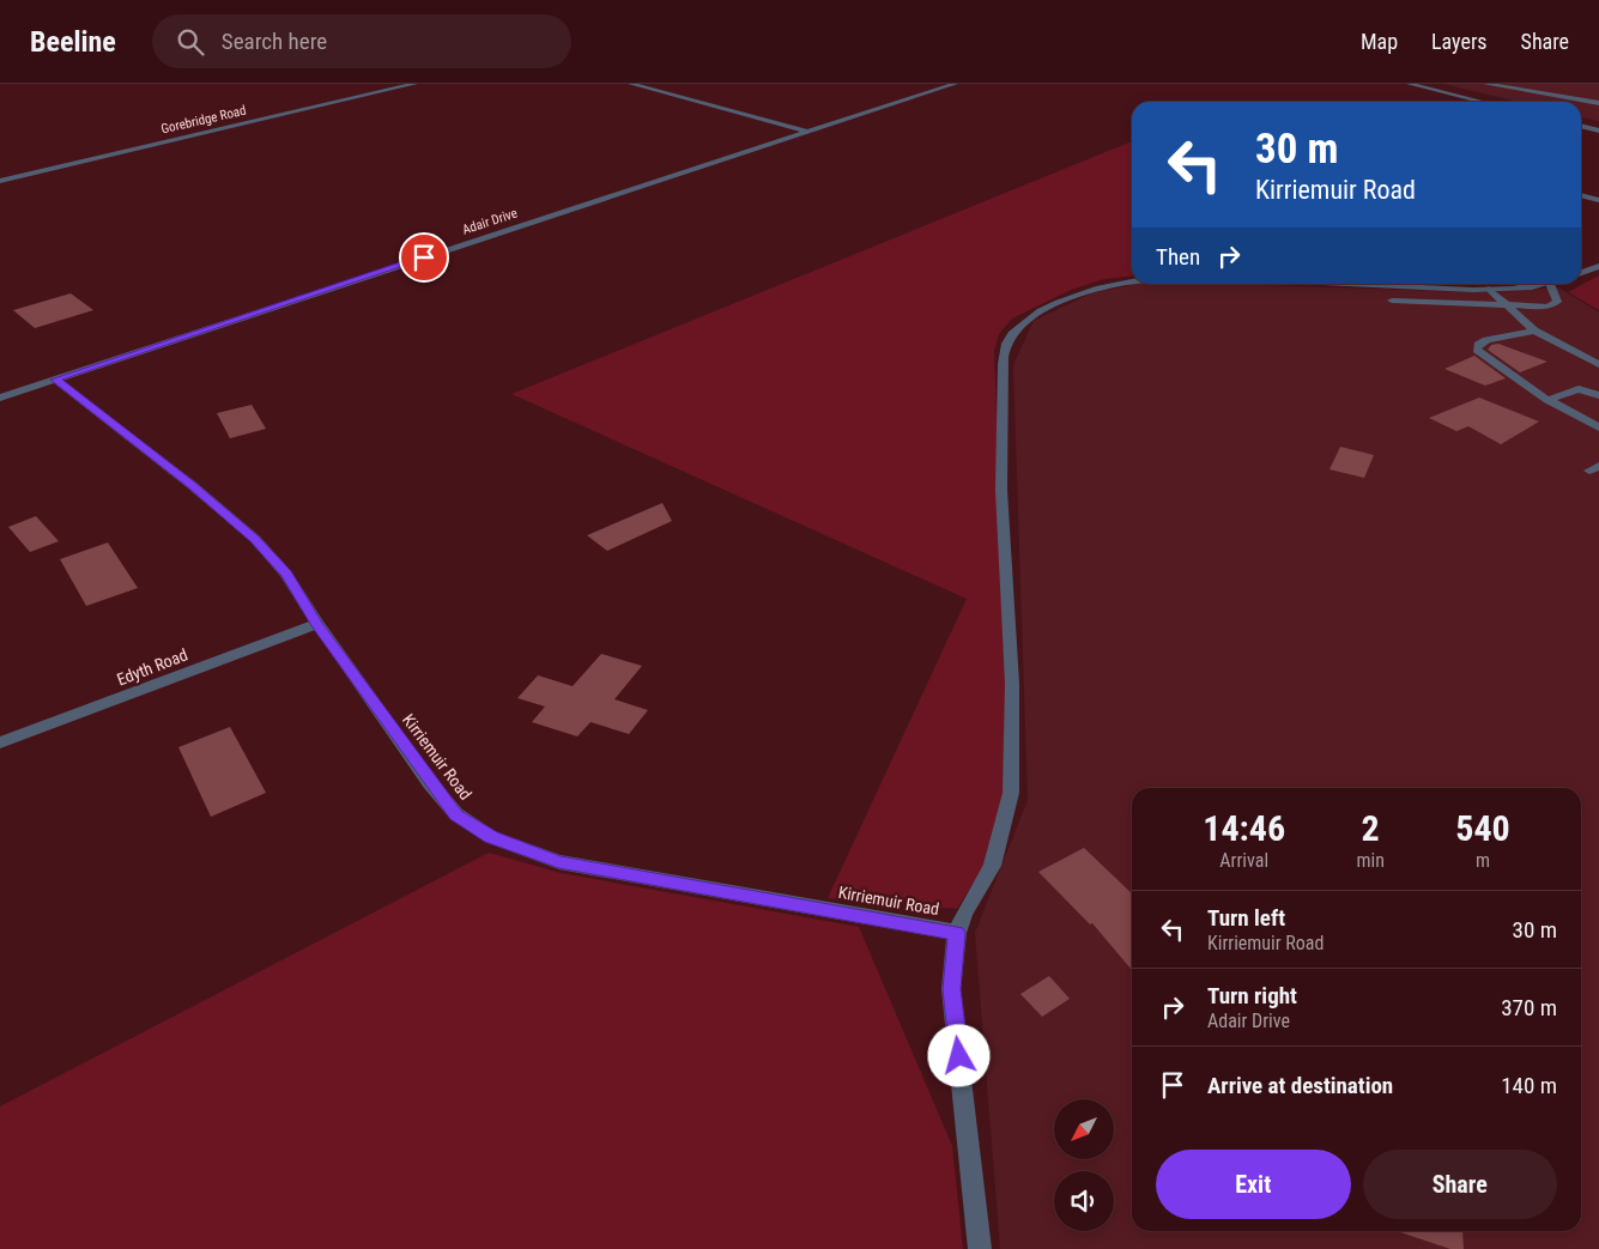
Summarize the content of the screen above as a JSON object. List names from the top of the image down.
{
  "streets": {
    "street": [
      "Gorebridge Road",
      "Adair Drive",
      "Edyth Road",
      "Kirriemuir Road"
    ]
  },
  "crossings": [
    ["Adair Drive", "Kirriemuir Road"],
    ["Edyth Road", "Kirriemuir Road"]
  ],
  "north": "bottom left",
  "page": {
    "header": "Beeline",
    "search": "Search here",
    "nav": ["Map", "Layers", "Share"],
    "turn": ["30 m", "Kirriemuir Road"],
    "then": "Then",
    "eta": [
      "14:46",
      "Arrival",
      "2",
      "min",
      "540",
      "m"
    ],
    "list": [
      {
        "name": "Turn left",
        "note": "Kirriemuir Road",
        "value": "30 m"
      },
      {
        "name": "Turn right",
        "note": "Adair Drive",
        "value": "370 m"
      },
      {
        "name": "Arrive at destination",
        "value": "140 m"
      }
    ],
    "buttons": ["Exit", "Share"]
  }
}
